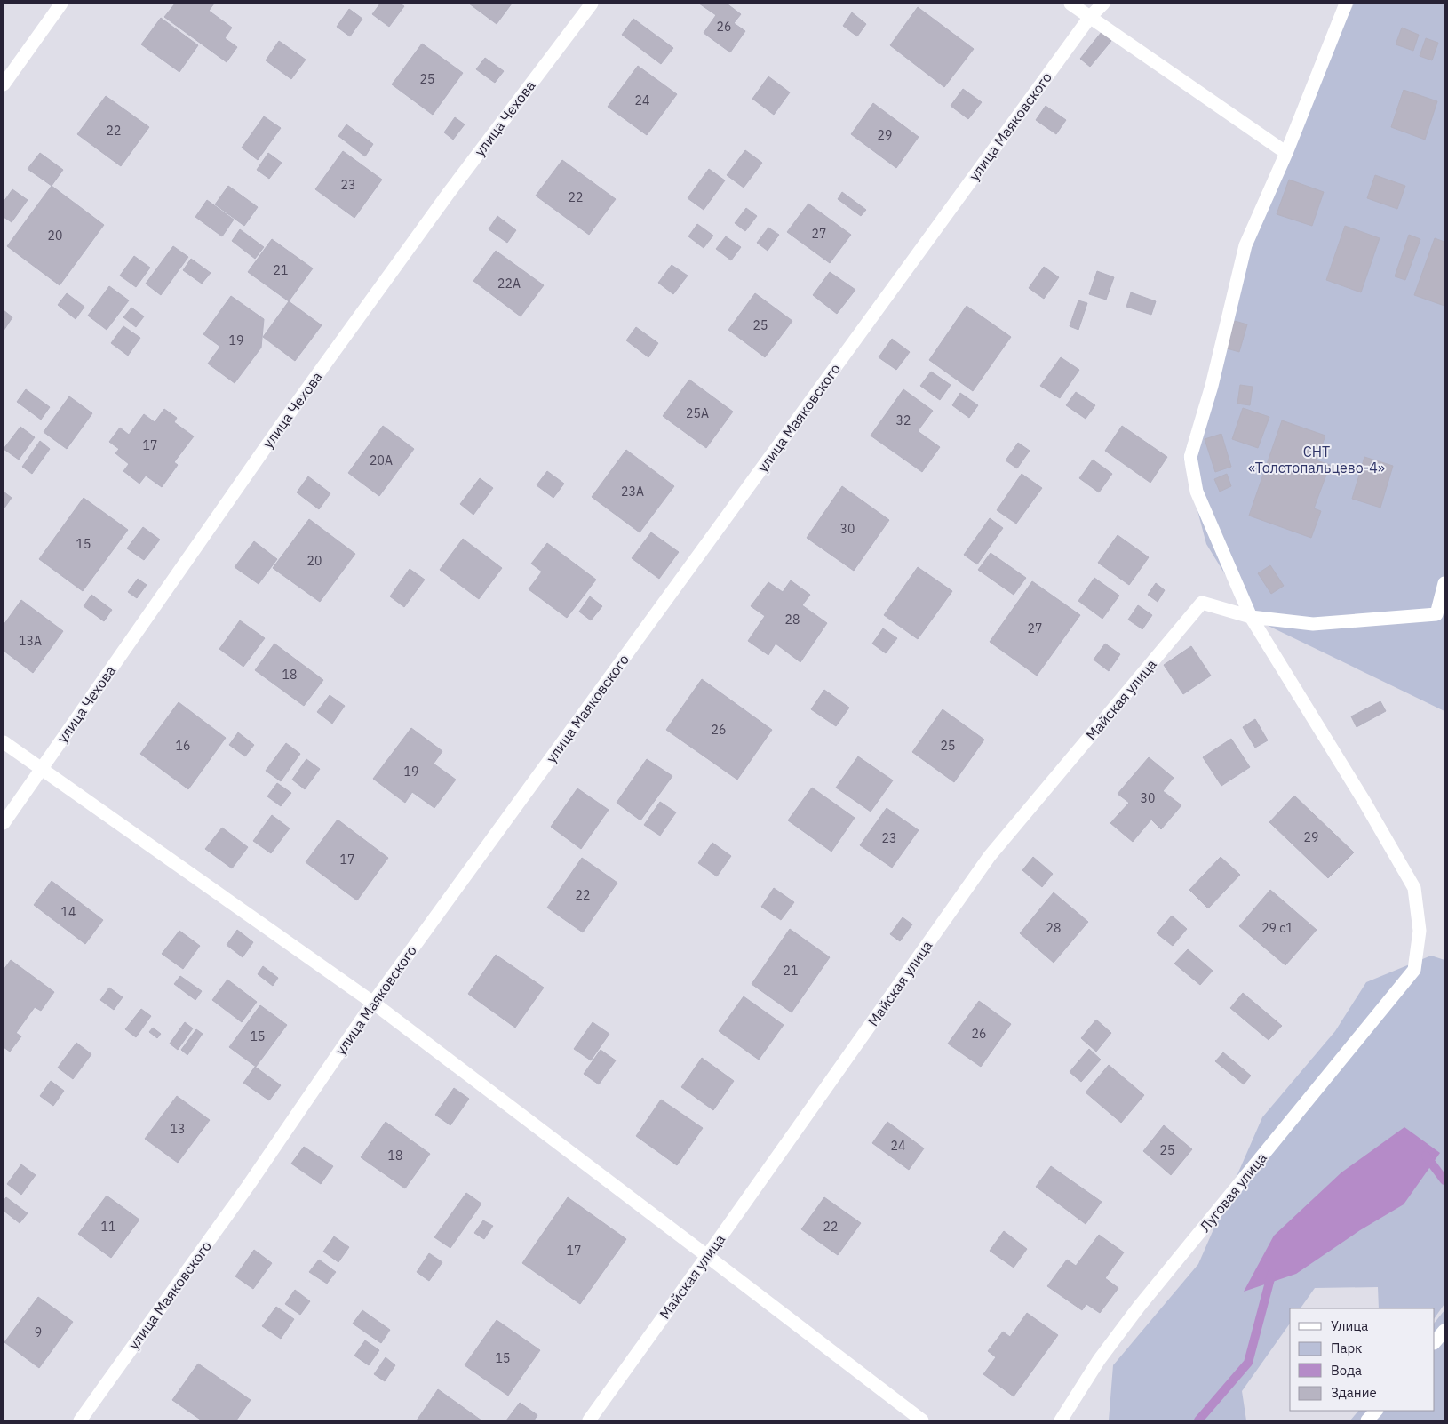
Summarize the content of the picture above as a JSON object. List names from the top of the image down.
{
  "streets": {
    "street": [
      "улица Чехова",
      "улица Маяковского",
      "Майская улица",
      "Луговая улица"
    ]
  },
  "crossings": [
    ["Майская улица", "Луговая улица"]
  ],
  "parks": ["СНТ «Толстопальцево-4»"],
  "house_numbers": [
    "26",
    "25",
    "24",
    "22",
    "29",
    "23",
    "22",
    "27",
    "20",
    "21",
    "22А",
    "25",
    "19",
    "25А",
    "32",
    "17",
    "20А",
    "23А",
    "30",
    "15",
    "20",
    "28",
    "27",
    "13А",
    "18",
    "26",
    "16",
    "25",
    "19",
    "30",
    "29",
    "23",
    "17",
    "22",
    "14",
    "28",
    "29 с1",
    "21",
    "26",
    "15",
    "13",
    "24",
    "25",
    "18",
    "11",
    "22",
    "17",
    "9",
    "15"
  ],
  "legend": [
    "Улица",
    "Парк",
    "Вода",
    "Здание"
  ]
}
